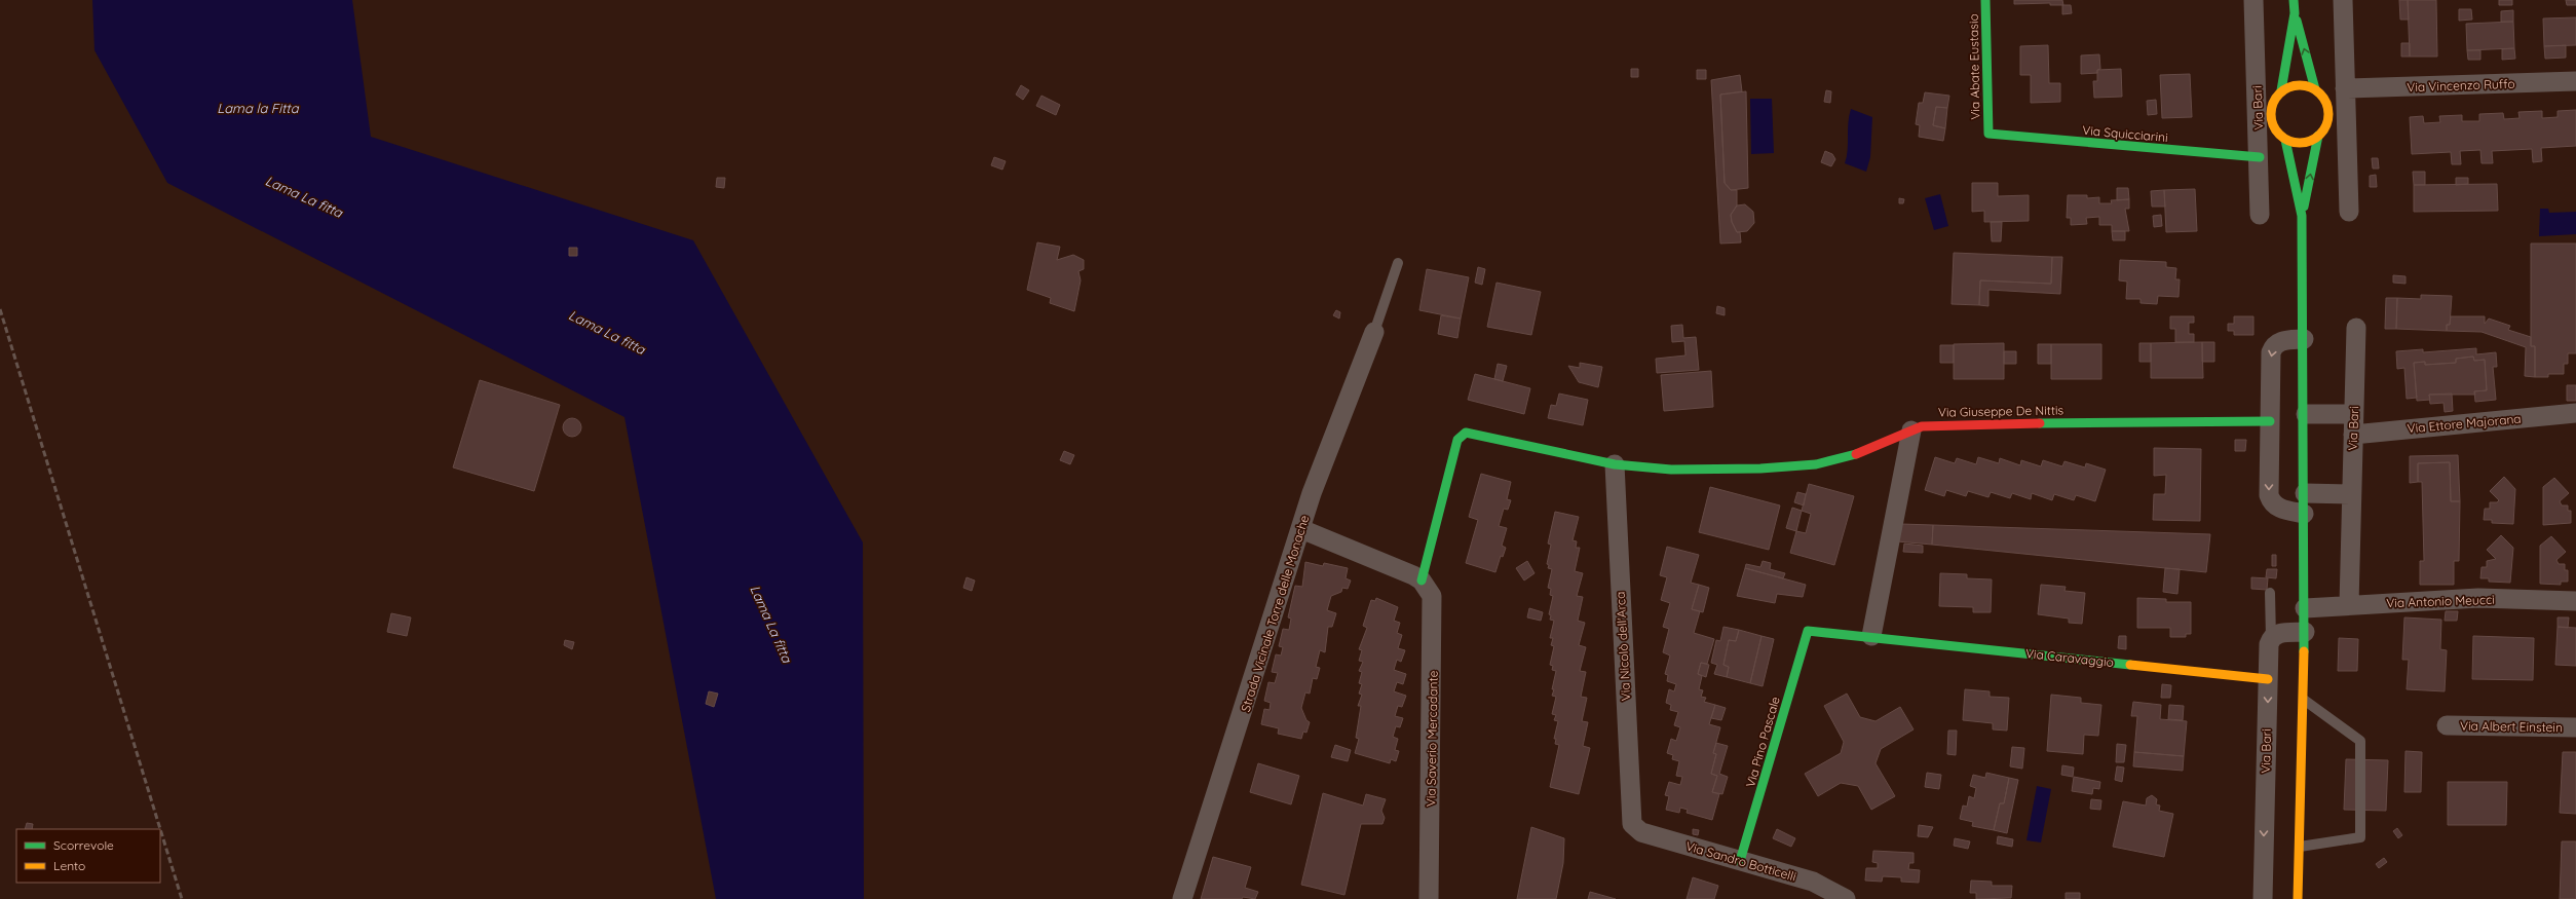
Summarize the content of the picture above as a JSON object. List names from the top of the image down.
{
  "streets": {
    "street": [
      "Via Abate Eustasio",
      "Via Vincenzo Ruffo",
      "Via Bari",
      "Via Squicciarini",
      "Via Giuseppe De Nittis",
      "Via Ettore Majorana",
      "Via Antonio Meucci",
      "Strada Vicinale Torre delle Monache",
      "Via Nicolò dell'Arca",
      "Via Caravaggio",
      "Via Albert Einstein",
      "Via Saverio Mercadante",
      "Via Pino Pascale",
      "Via Sandro Botticelli"
    ]
  },
  "crossings": [
    ["Via Abate Eustasio", "Via Squicciarini"],
    ["Via Vincenzo Ruffo", "Via Bari"],
    ["Via Bari", "Via Squicciarini"],
    ["Via Bari", "Via Ettore Majorana"],
    ["Via Bari", "Via Antonio Meucci"],
    ["Via Bari", "Via Caravaggio"],
    ["Via Giuseppe De Nittis", "Via Nicolò dell'Arca"],
    ["Via Nicolò dell'Arca", "Via Sandro Botticelli"],
    ["Via Caravaggio", "Via Pino Pascale"],
    ["Via Pino Pascale", "Via Sandro Botticelli"]
  ],
  "water": ["Lama la Fitta", "Lama La fitta"],
  "legend": ["Scorrevole", "Lento"]
}
